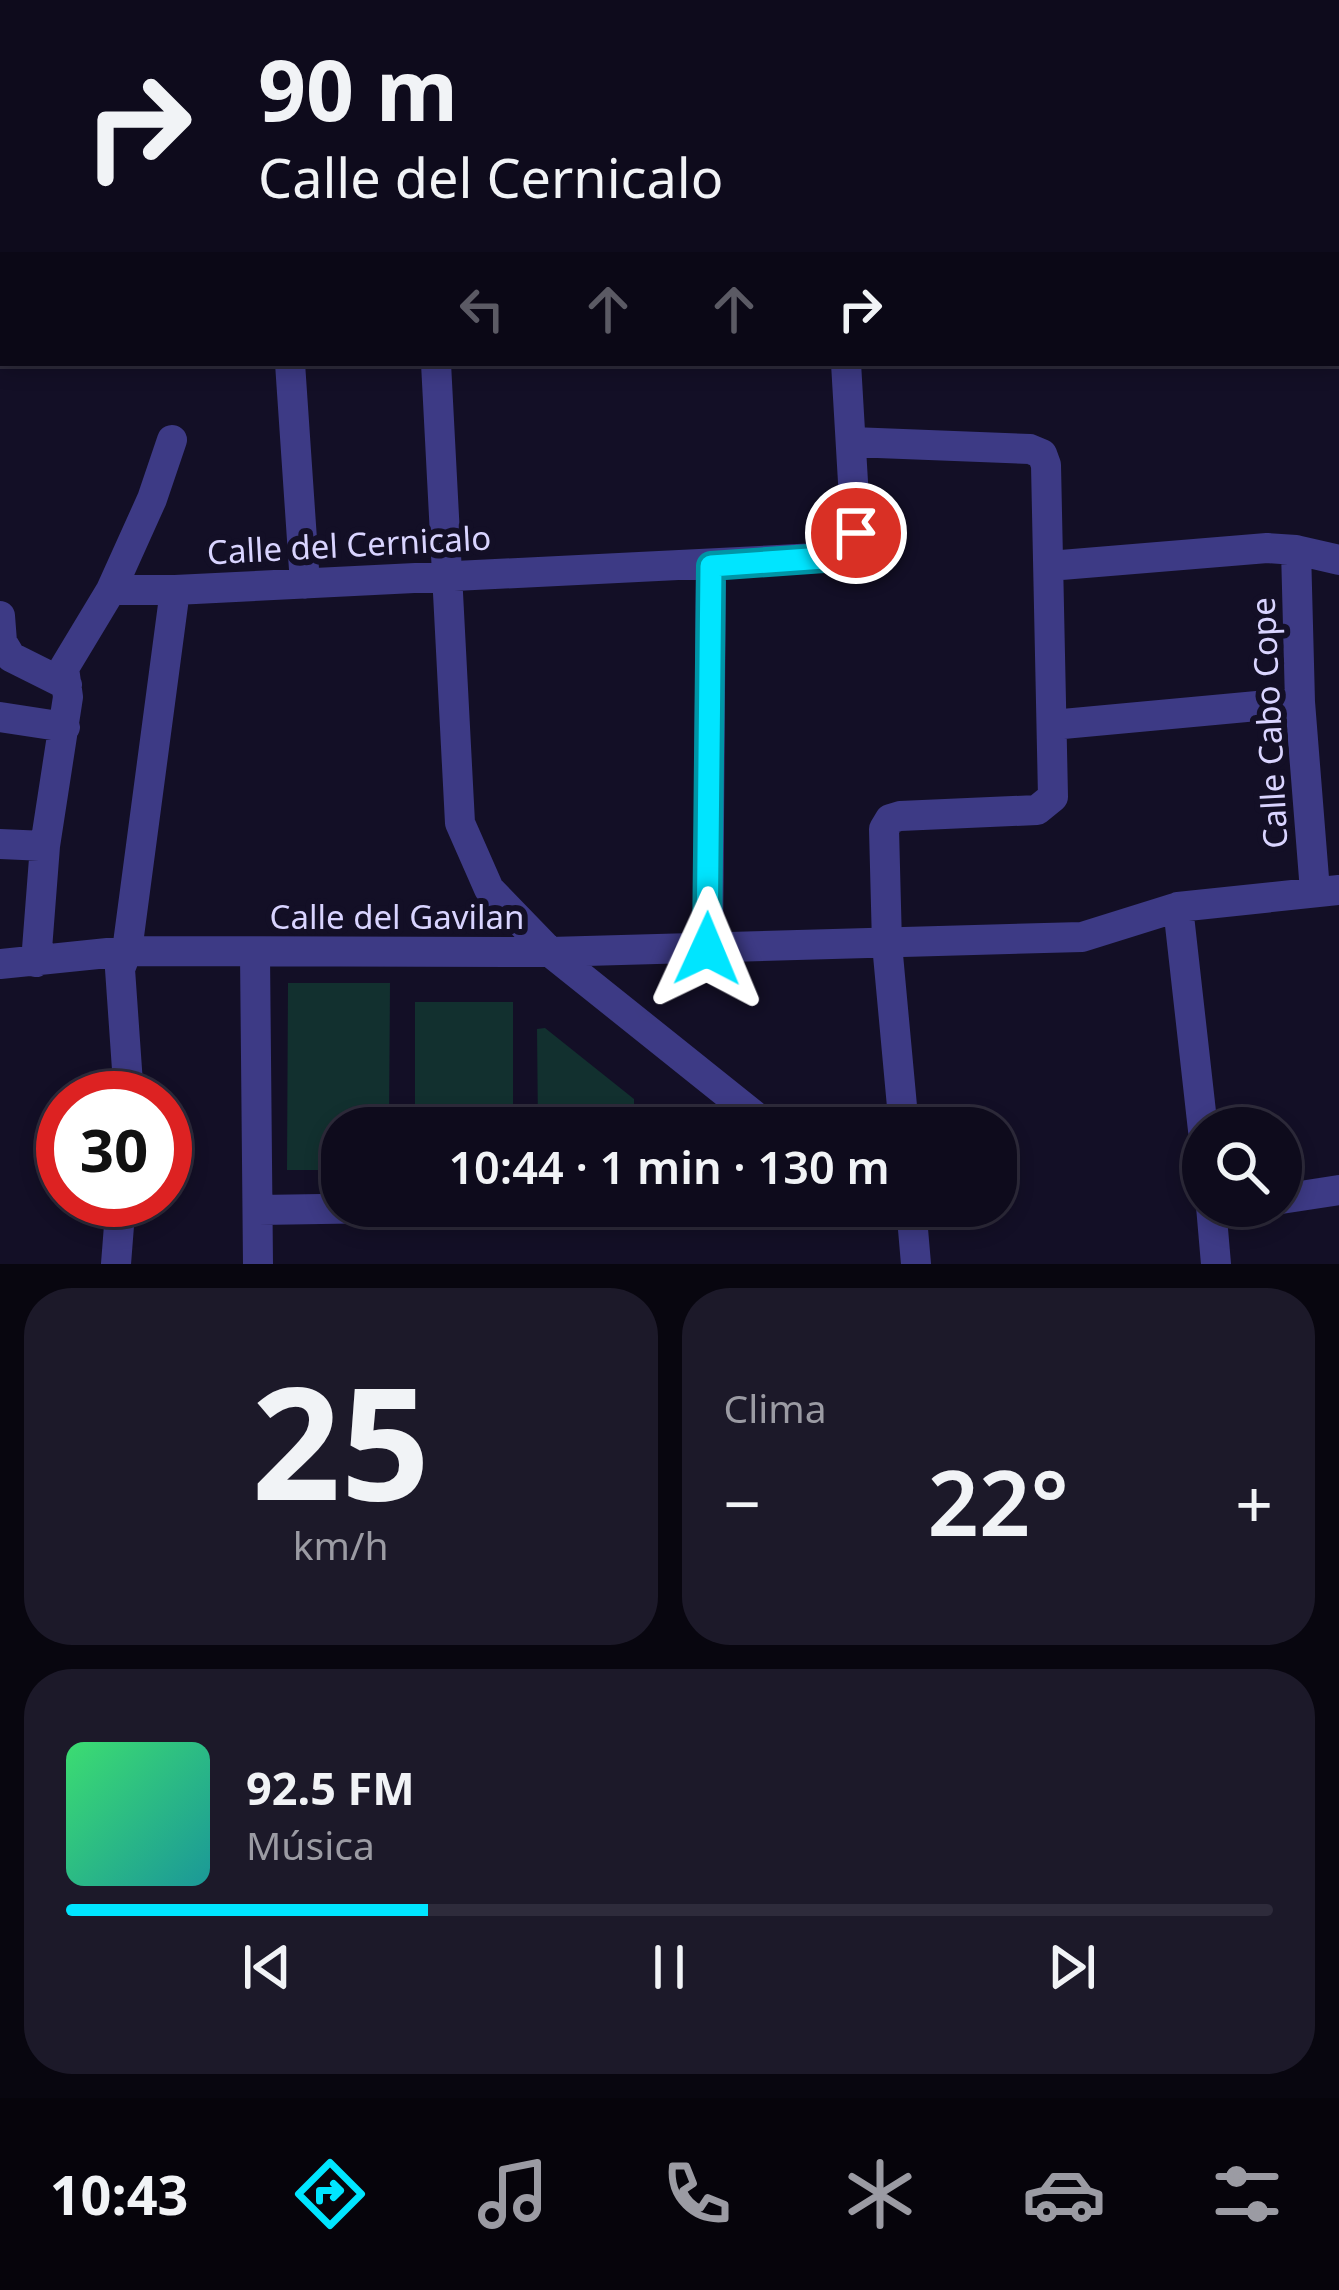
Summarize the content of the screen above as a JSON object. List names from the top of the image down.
{
  "streets": {
    "street": ["Calle del Cernicalo", "Calle Cabo Cope", "Calle del Gavilan"]
  },
  "crossings": [
    ["Calle del Cernicalo", "Calle del Gavilan"],
    ["Calle Cabo Cope", "Calle del Gavilan"]
  ],
  "page": {
    "turn": ["90 m", "Calle del Cernicalo"],
    "limit": "30",
    "trip": "10:44 · 1 min · 130 m",
    "tile": [
      ["25", "km/h"],
      "Clima"
    ],
    "heat": ["−", "22°", "+"],
    "song": ["92.5 FM", "Música"],
    "tabs": "10:43"
  }
}
